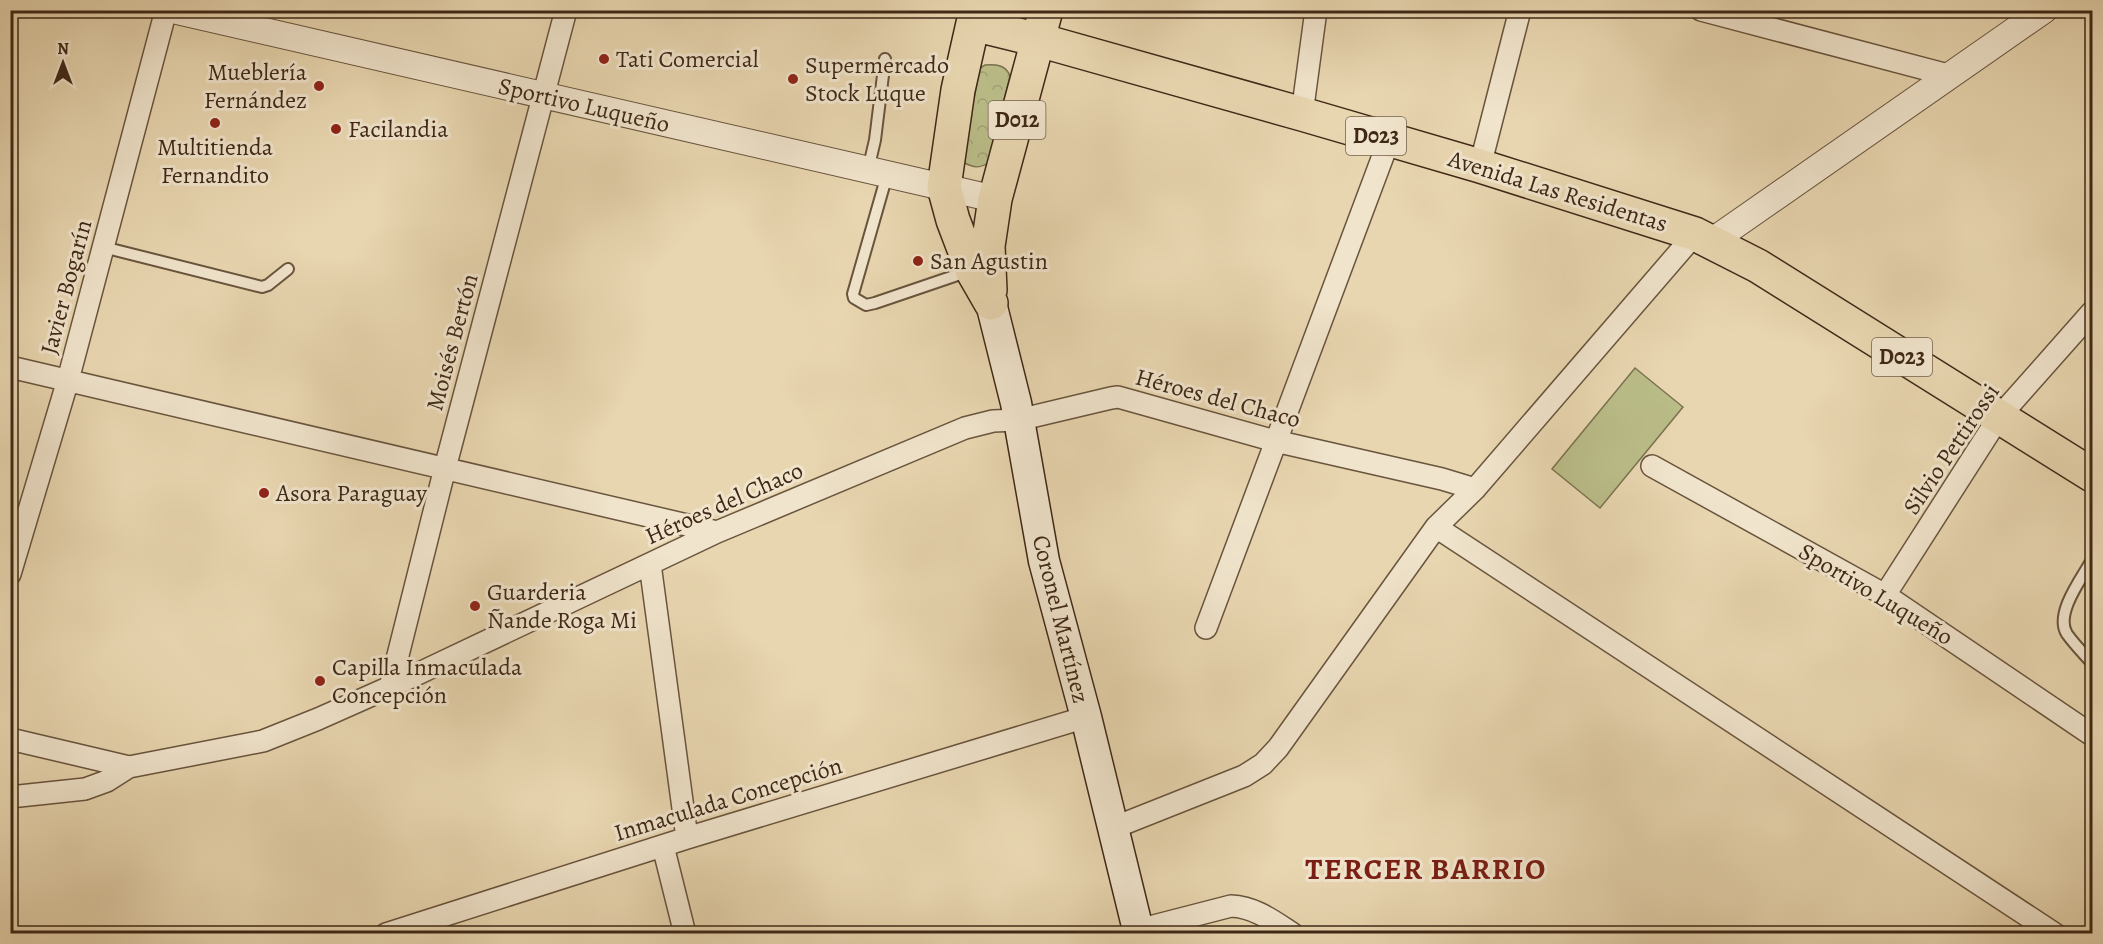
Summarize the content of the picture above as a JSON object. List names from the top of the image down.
{
  "streets": {
    "main road": [
      "D012",
      "D023",
      "Avenida Las Residentas",
      "Coronel Martínez"
    ],
    "street": [
      "Sportivo Luqueño",
      "Javier Bogarín",
      "Moisés Bertón",
      "Héroes del Chaco",
      "Silvio Pettirossi",
      "Inmaculada Concepción"
    ]
  },
  "crossings": [
    ["Sportivo Luqueño", "D012"],
    ["Sportivo Luqueño", "Moisés Bertón"],
    ["Sportivo Luqueño", "Silvio Pettirossi"],
    ["D012", "Avenida Las Residentas"],
    ["D012", "Coronel Martínez"],
    ["Avenida Las Residentas", "Silvio Pettirossi"],
    ["Moisés Bertón", "Héroes del Chaco"],
    ["Héroes del Chaco", "Coronel Martínez"],
    ["Coronel Martínez", "Inmaculada Concepción"]
  ],
  "districts": ["TERCER BARRIO"],
  "places": [
    "Tati Comercial",
    "Supermercado Stock Luque",
    "Mueblería Fernández",
    "Multitienda Fernandito",
    "Facilandia",
    "San Agustin",
    "Asora Paraguay",
    "Guarderia Ñande Roga Mi",
    "Capilla Inmaculada Concepción"
  ],
  "north": "top"
}
